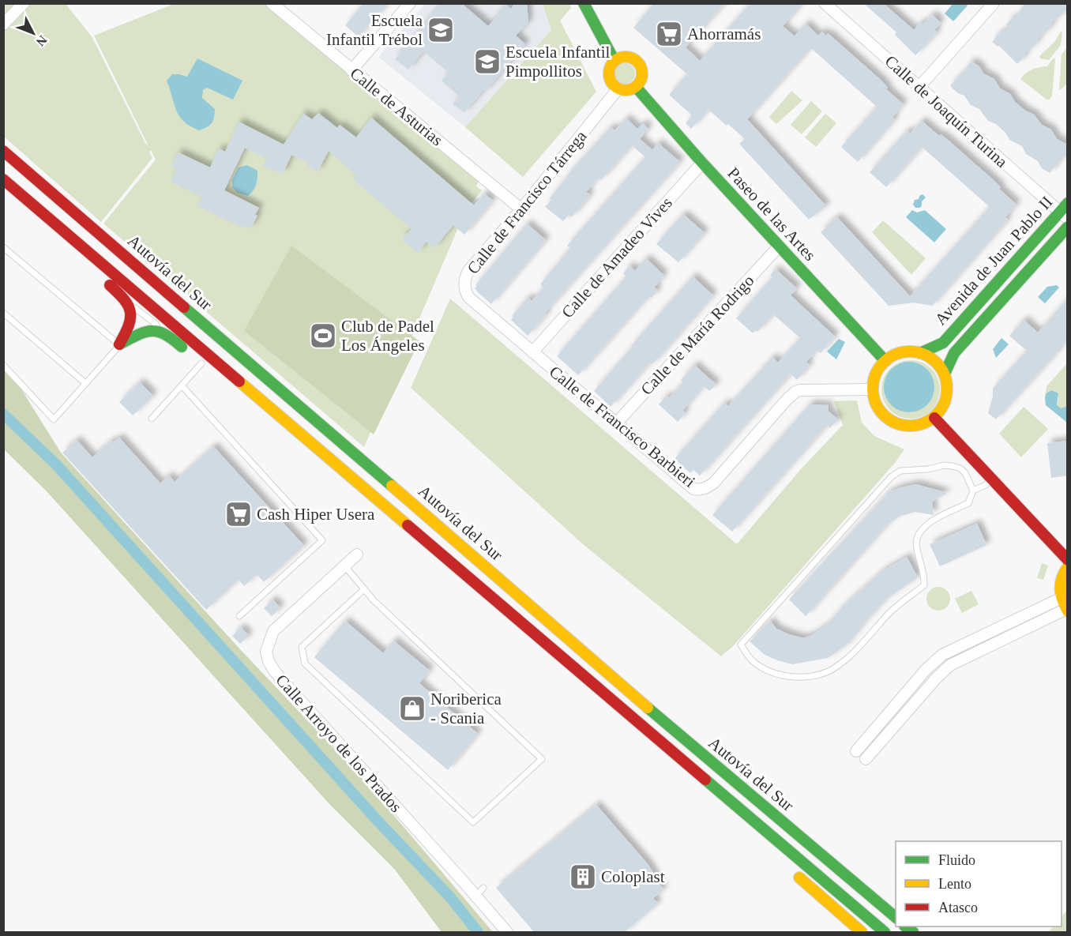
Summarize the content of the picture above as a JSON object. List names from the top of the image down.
{
  "streets": {
    "main road": ["Paseo de las Artes", "Avenida de Juan Pablo II", "Autovía del Sur"],
    "street": [
      "Calle de Asturias",
      "Calle de Joaquín Turina",
      "Calle de Francisco Tárrega",
      "Calle de Amadeo Vives",
      "Calle de María Rodrigo",
      "Calle de Francisco Barbieri",
      "Calle Arroyo de los Prados"
    ]
  },
  "crossings": [
    ["Calle de Asturias", "Calle de Francisco Tárrega"],
    ["Calle de Joaquín Turina", "Avenida de Juan Pablo II"],
    ["Calle de Francisco Tárrega", "Paseo de las Artes"],
    ["Calle de Francisco Tárrega", "Calle de Amadeo Vives"],
    ["Calle de Francisco Tárrega", "Calle de Francisco Barbieri"],
    ["Paseo de las Artes", "Calle de Amadeo Vives"],
    ["Paseo de las Artes", "Avenida de Juan Pablo II"],
    ["Paseo de las Artes", "Calle de María Rodrigo"],
    ["Paseo de las Artes", "Calle de Francisco Barbieri"],
    ["Calle de Amadeo Vives", "Calle de Francisco Barbieri"],
    ["Avenida de Juan Pablo II", "Calle de Francisco Barbieri"],
    ["Calle de María Rodrigo", "Calle de Francisco Barbieri"]
  ],
  "places": {
    "school or university": ["Escuela Infantil Trébol", "Escuela Infantil Pimpollitos"],
    "supermarket": ["Ahorramás", "Cash Hiper Usera"],
    "sports": ["Club de Padel Los Ángeles"],
    "shop": ["Noriberica - Scania"],
    "building": ["Coloplast"]
  },
  "legend": ["Fluido", "Lento", "Atasco"],
  "north": "bottom right"
}
